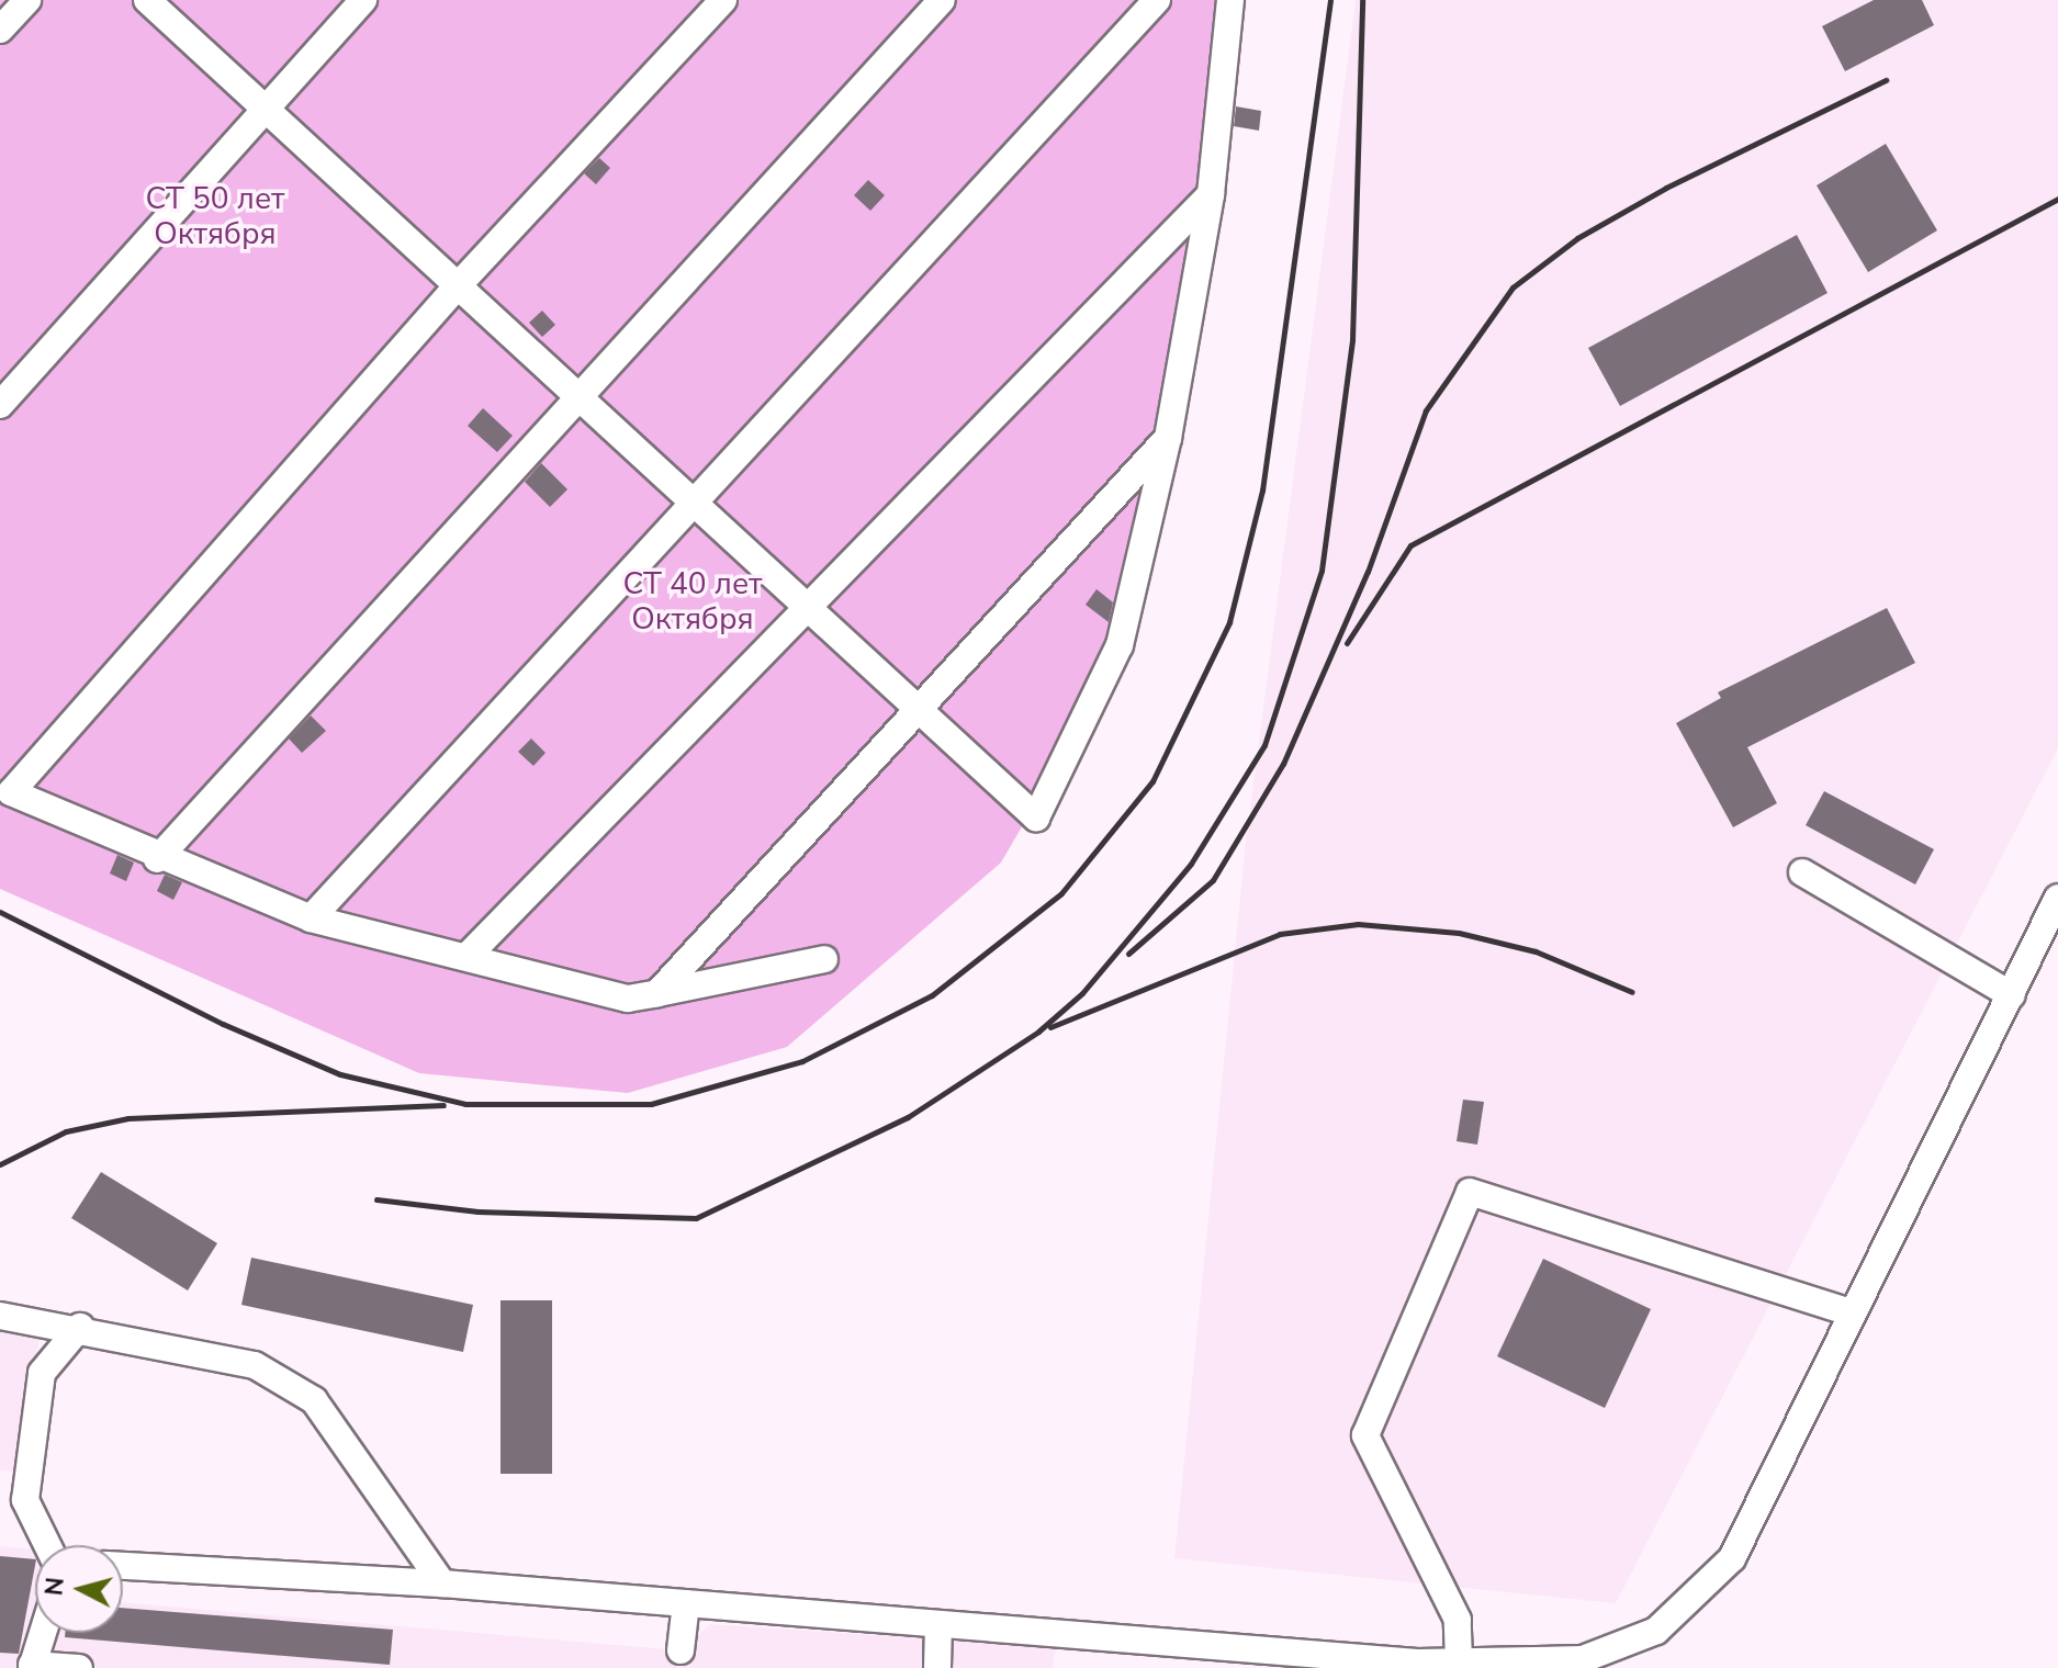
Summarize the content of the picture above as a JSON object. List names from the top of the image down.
{
  "parks": ["СТ 50 лет Октября", "СТ 40 лет Октября"],
  "north": "left"
}
